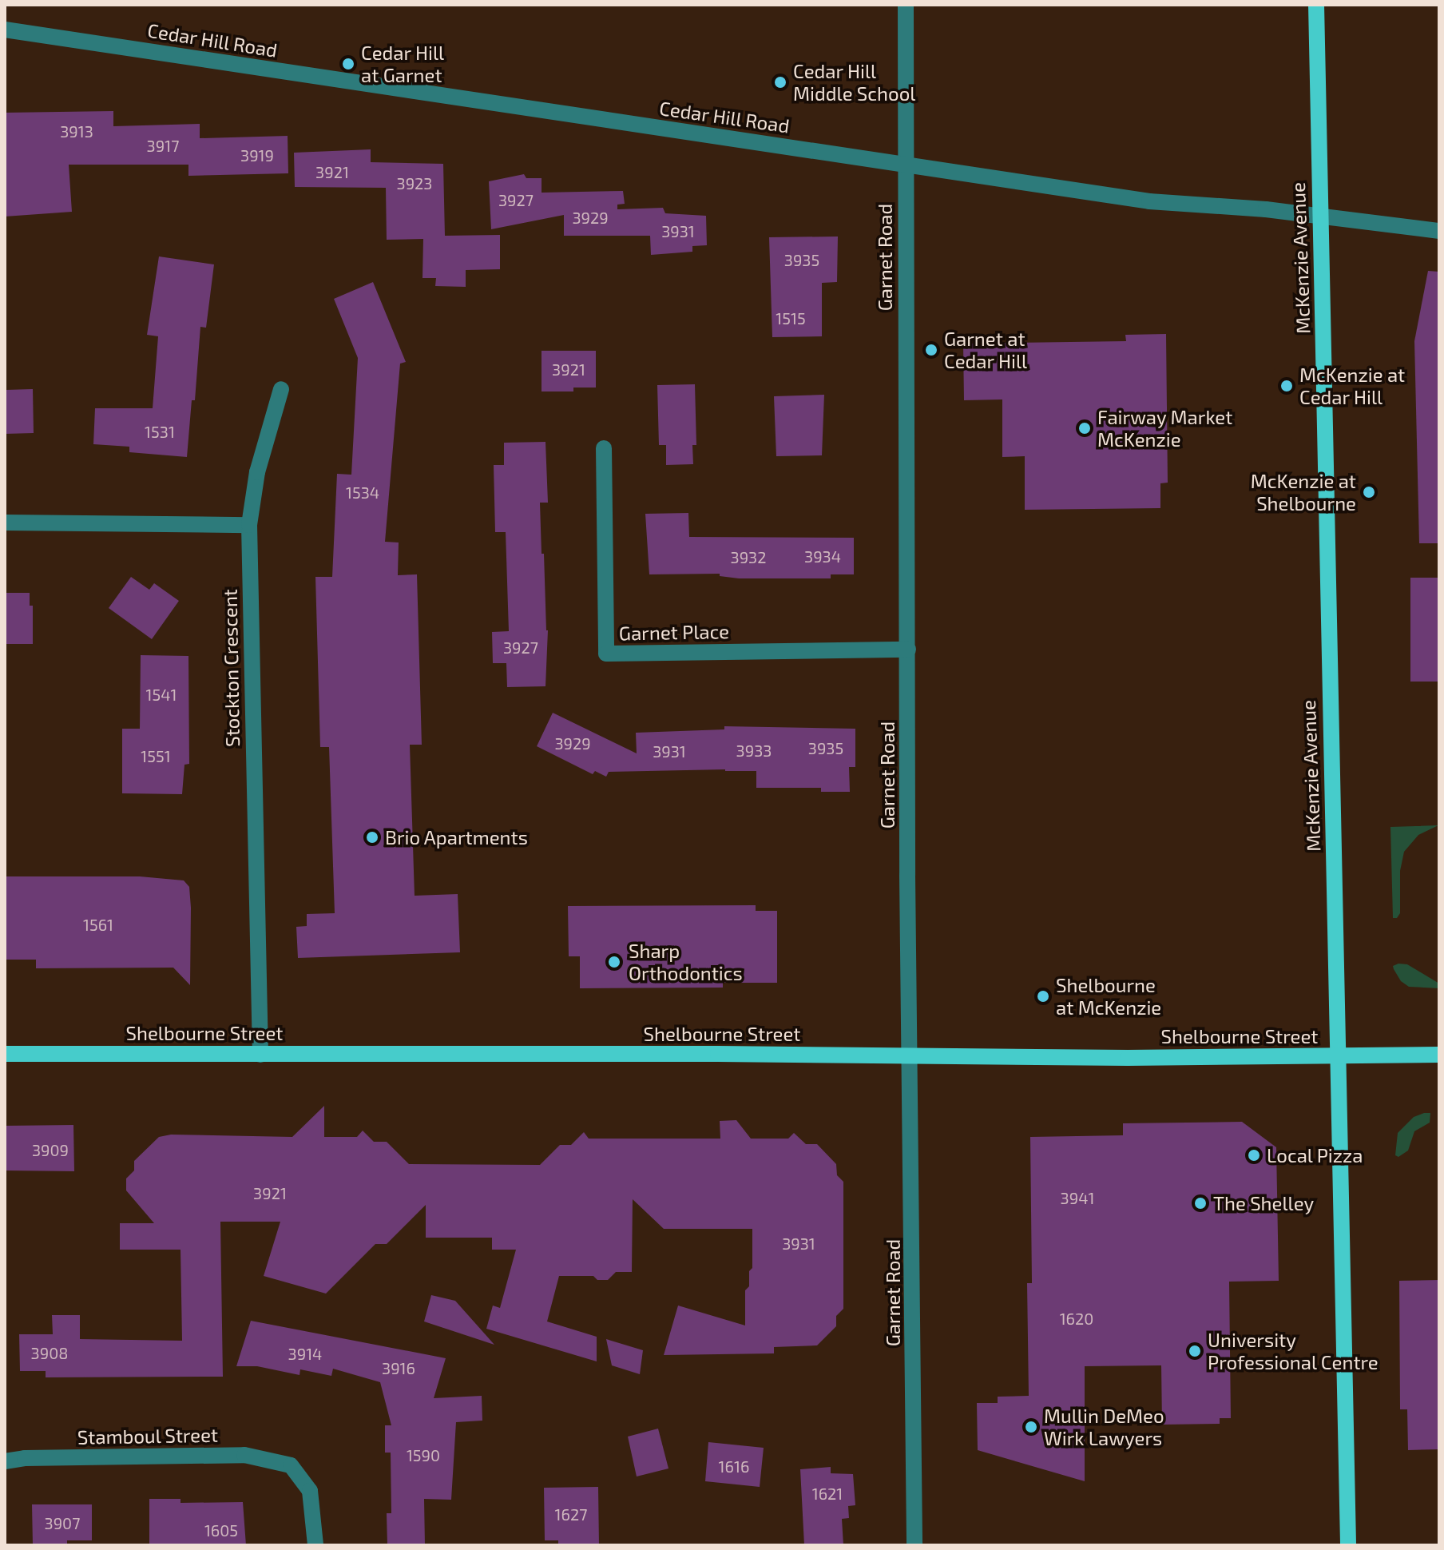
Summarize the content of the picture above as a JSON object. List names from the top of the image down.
{
  "streets": {
    "main road": ["McKenzie Avenue", "Shelbourne Street"],
    "street": [
      "Cedar Hill Road",
      "Garnet Road",
      "Garnet Place",
      "Stockton Crescent",
      "Stamboul Street"
    ]
  },
  "crossings": [
    ["Cedar Hill Road", "Garnet Road"],
    ["Cedar Hill Road", "McKenzie Avenue"],
    ["Garnet Road", "Garnet Place"],
    ["Garnet Road", "Shelbourne Street"],
    ["McKenzie Avenue", "Shelbourne Street"],
    ["Stockton Crescent", "Shelbourne Street"]
  ],
  "places": [
    "Cedar Hill at Garnet",
    "Cedar Hill Middle School",
    "Garnet at Cedar Hill",
    "McKenzie at Cedar Hill",
    "Fairway Market McKenzie",
    "McKenzie at Shelbourne",
    "Brio Apartments",
    "Sharp Orthodontics",
    "Shelbourne at McKenzie",
    "Local Pizza",
    "The Shelley",
    "University Professional Centre",
    "Mullin DeMeo Wirk Lawyers"
  ],
  "house_numbers": [
    "3913",
    "3917",
    "3919",
    "3921",
    "3923",
    "3927",
    "3929",
    "3931",
    "3935",
    "1515",
    "3921",
    "1531",
    "1534",
    "3934",
    "3932",
    "3927",
    "1541",
    "3929",
    "3935",
    "3933",
    "3931",
    "1551",
    "1561",
    "3909",
    "3921",
    "3941",
    "3931",
    "1620",
    "3908",
    "3914",
    "3916",
    "1590",
    "1616",
    "1621",
    "1627",
    "3907",
    "1605"
  ]
}
